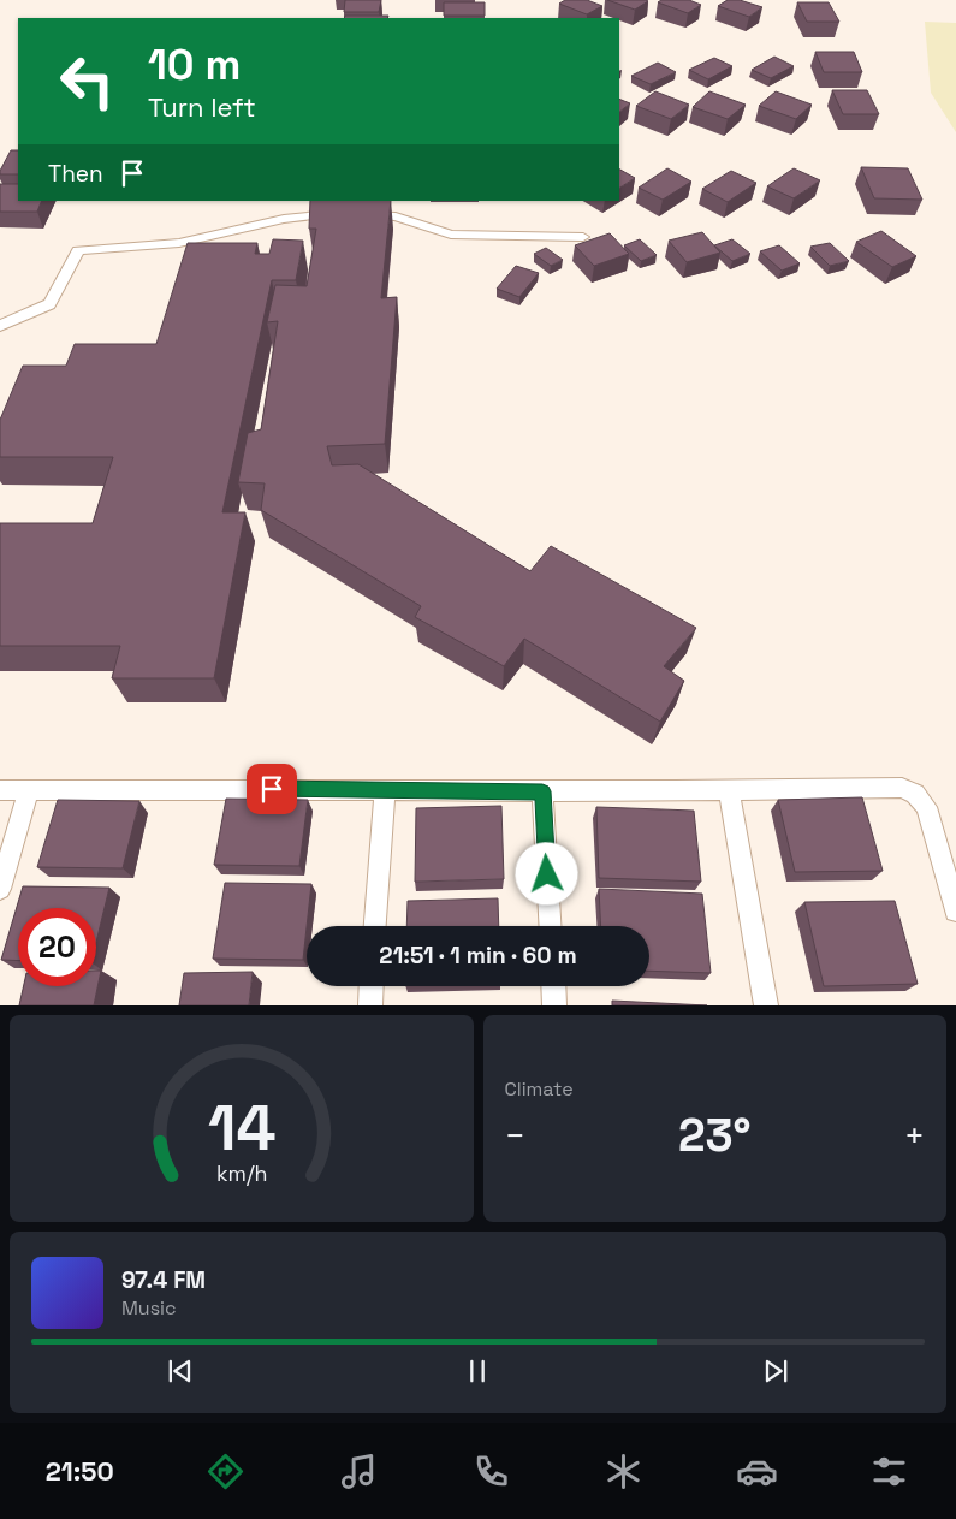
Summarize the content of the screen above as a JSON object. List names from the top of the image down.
{
  "page": {
    "turn": ["10 m", "Turn left"],
    "then": "Then",
    "limit": "20",
    "trip": "21:51 · 1 min · 60 m",
    "tile": "Climate",
    "heat": ["−", "23°", "+"],
    "song": ["97.4 FM", "Music"],
    "tabs": "21:50",
    "gauge": ["14", "km/h"]
  }
}
